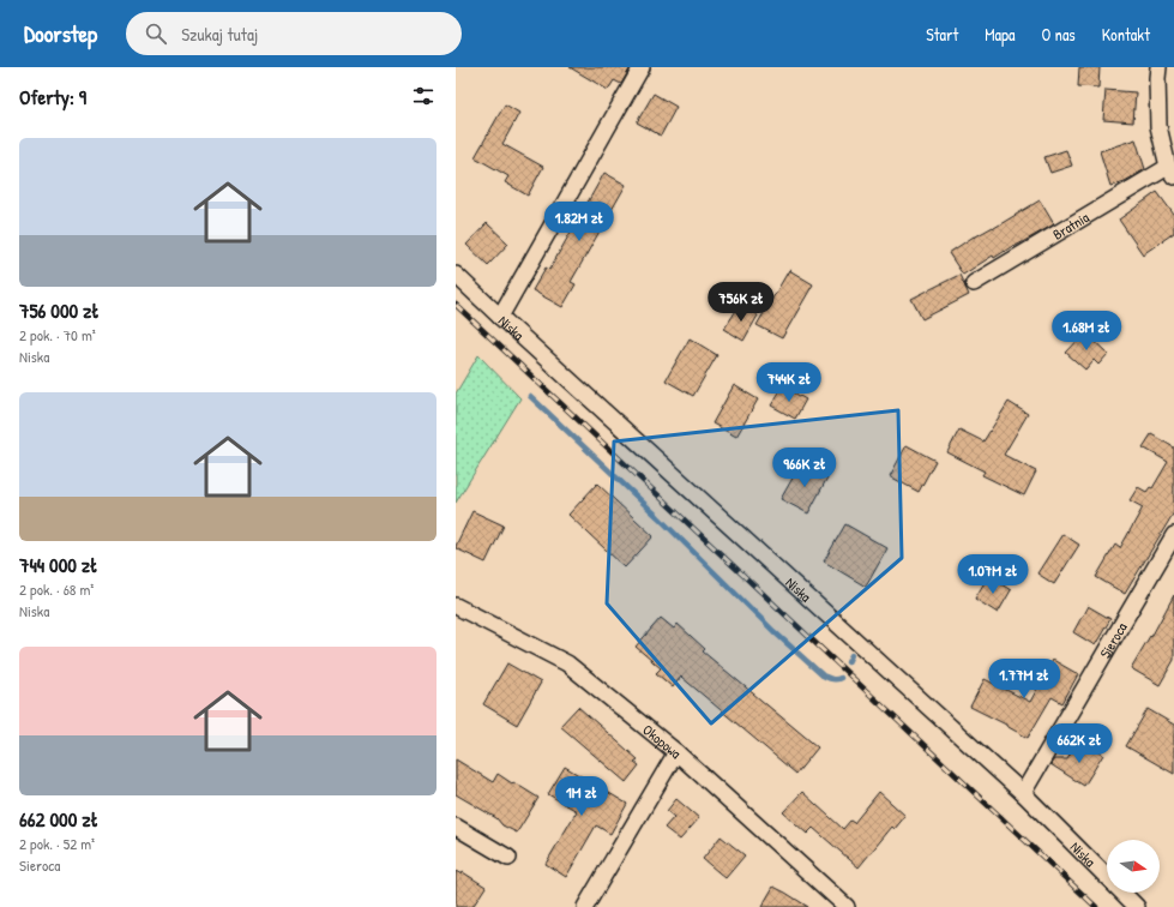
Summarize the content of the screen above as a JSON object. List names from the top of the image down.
{
  "streets": {
    "street": [
      "Bratnia",
      "Niska",
      "Sieroca",
      "Okopowa"
    ]
  },
  "crossings": [
    ["Niska", "Sieroca"]
  ],
  "north": "right",
  "page": {
    "header": "Doorstep",
    "search": "Szukaj tutaj",
    "nav": [
      "Start",
      "Mapa",
      "O nas",
      "Kontakt"
    ],
    "heading": "Oferty: 9",
    "list": [
      {
        "name": "756 000 zł",
        "note": "2 pok. · 70 m² · Niska"
      },
      {
        "name": "744 000 zł",
        "note": "2 pok. · 68 m² · Niska"
      },
      {
        "name": "662 000 zł",
        "note": "2 pok. · 52 m² · Sieroca"
      }
    ],
    "price": [
      "1.82M zł",
      "756K zł",
      "1.68M zł",
      "744K zł",
      "966K zł",
      "1.07M zł",
      "1.77M zł",
      "662K zł",
      "1M zł"
    ]
  }
}
